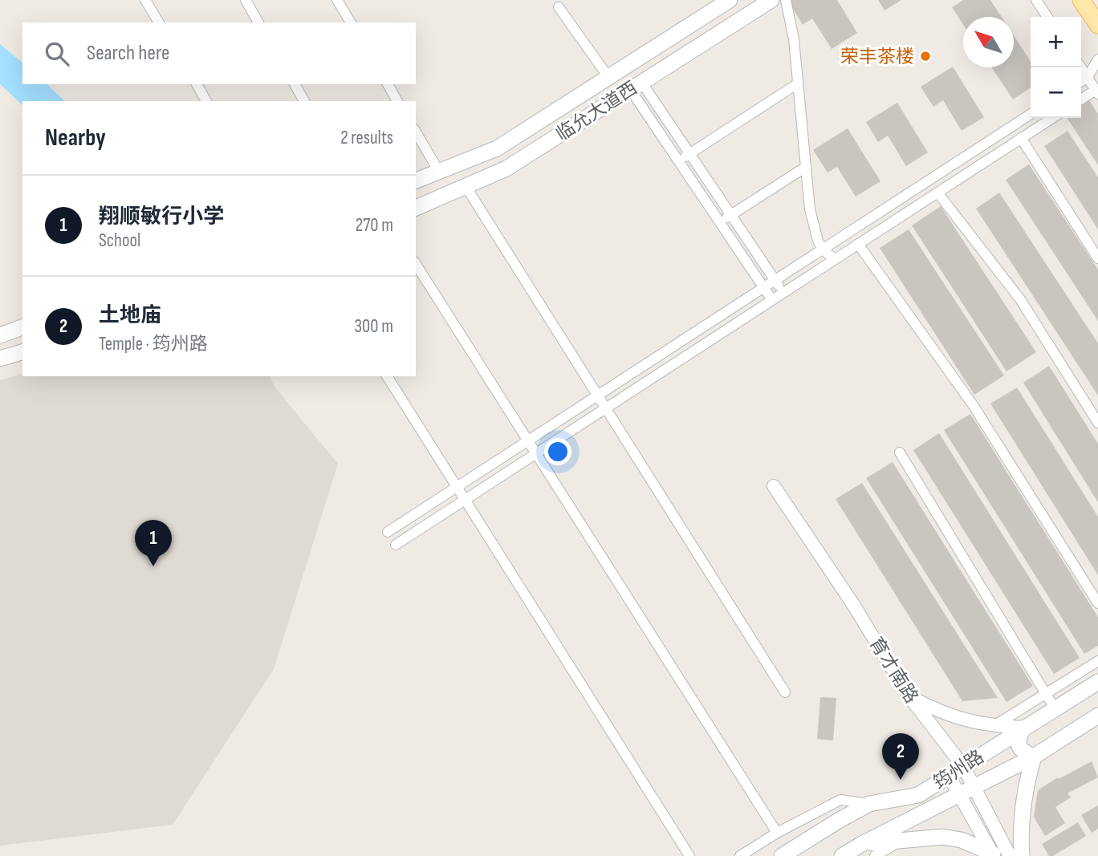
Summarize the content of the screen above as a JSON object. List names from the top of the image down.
{
  "streets": {
    "main road": ["临允大道西", "筠州路"],
    "street": ["育才南路"]
  },
  "crossings": [
    ["育才南路", "筠州路"]
  ],
  "places": ["荣丰茶楼"],
  "north": "top left",
  "page": {
    "map_buttons": ["+", "−"],
    "search": "Search here",
    "heading": ["Nearby", "2 results"],
    "list": [
      {
        "mark": "1",
        "name": "翔顺敏行小学",
        "note": "School",
        "value": "270 m"
      },
      {
        "mark": "2",
        "name": "土地庙",
        "note": "Temple · 筠州路",
        "value": "300 m"
      }
    ],
    "pins": ["1", "2"]
  }
}
